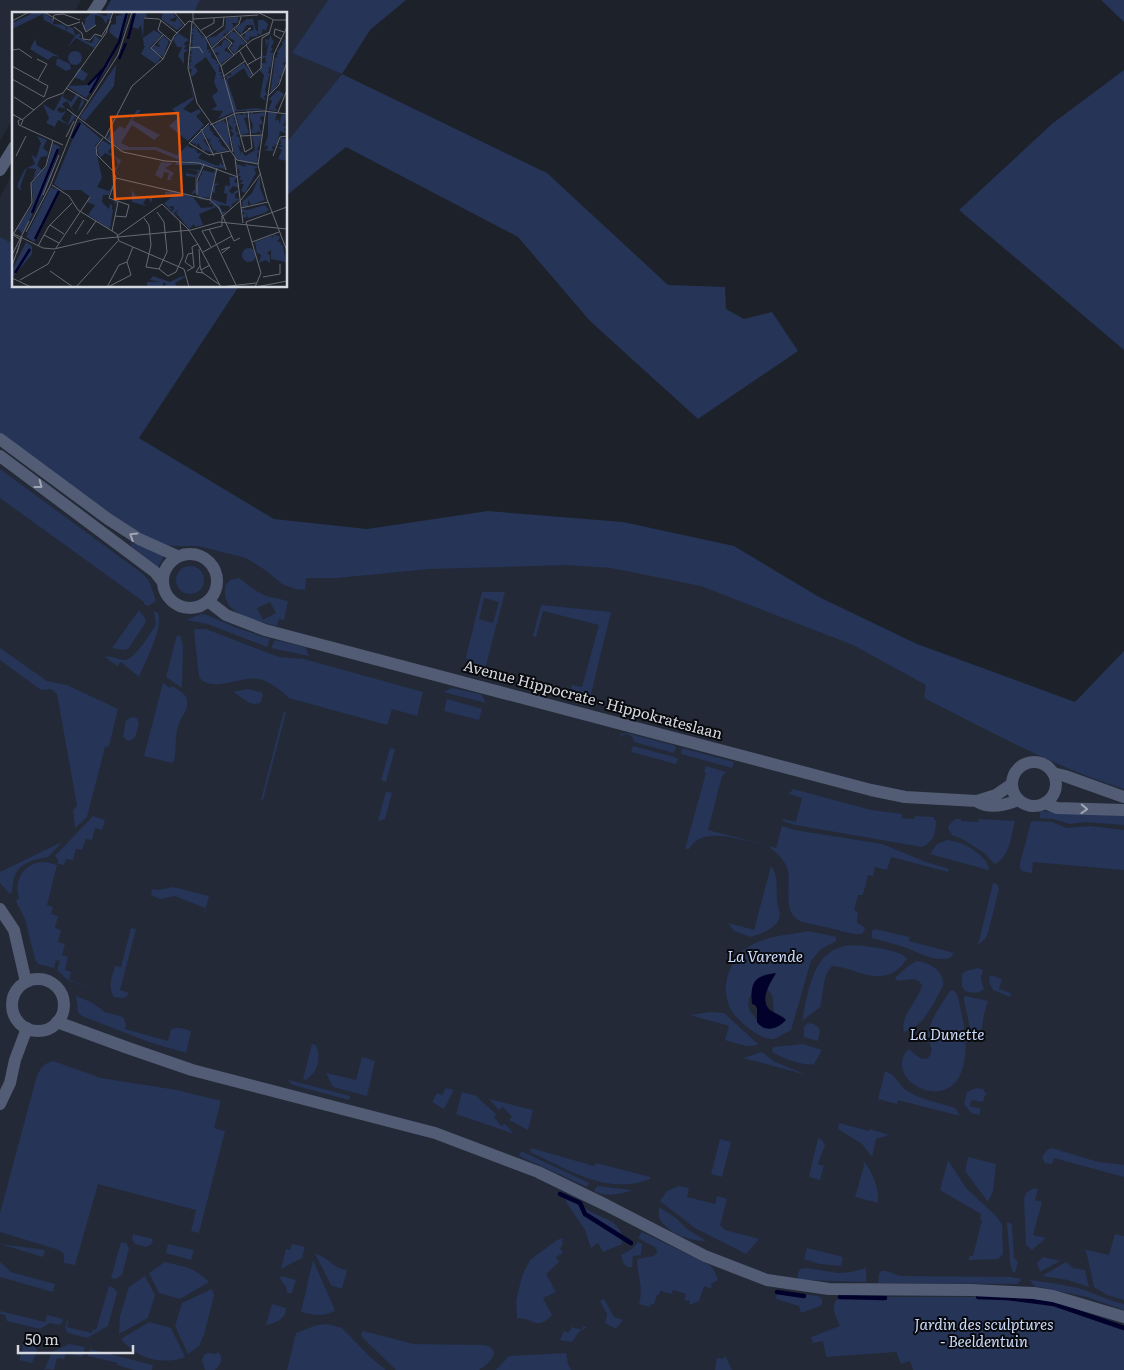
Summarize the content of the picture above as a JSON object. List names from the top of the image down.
{
  "streets": {
    "street": ["Avenue Hippocrate - Hippokrateslaan"]
  },
  "parks": ["La Varende", "La Dunette", "Jardin des sculptures - Beeldentuin"],
  "scale_bar": "50 m"
}
